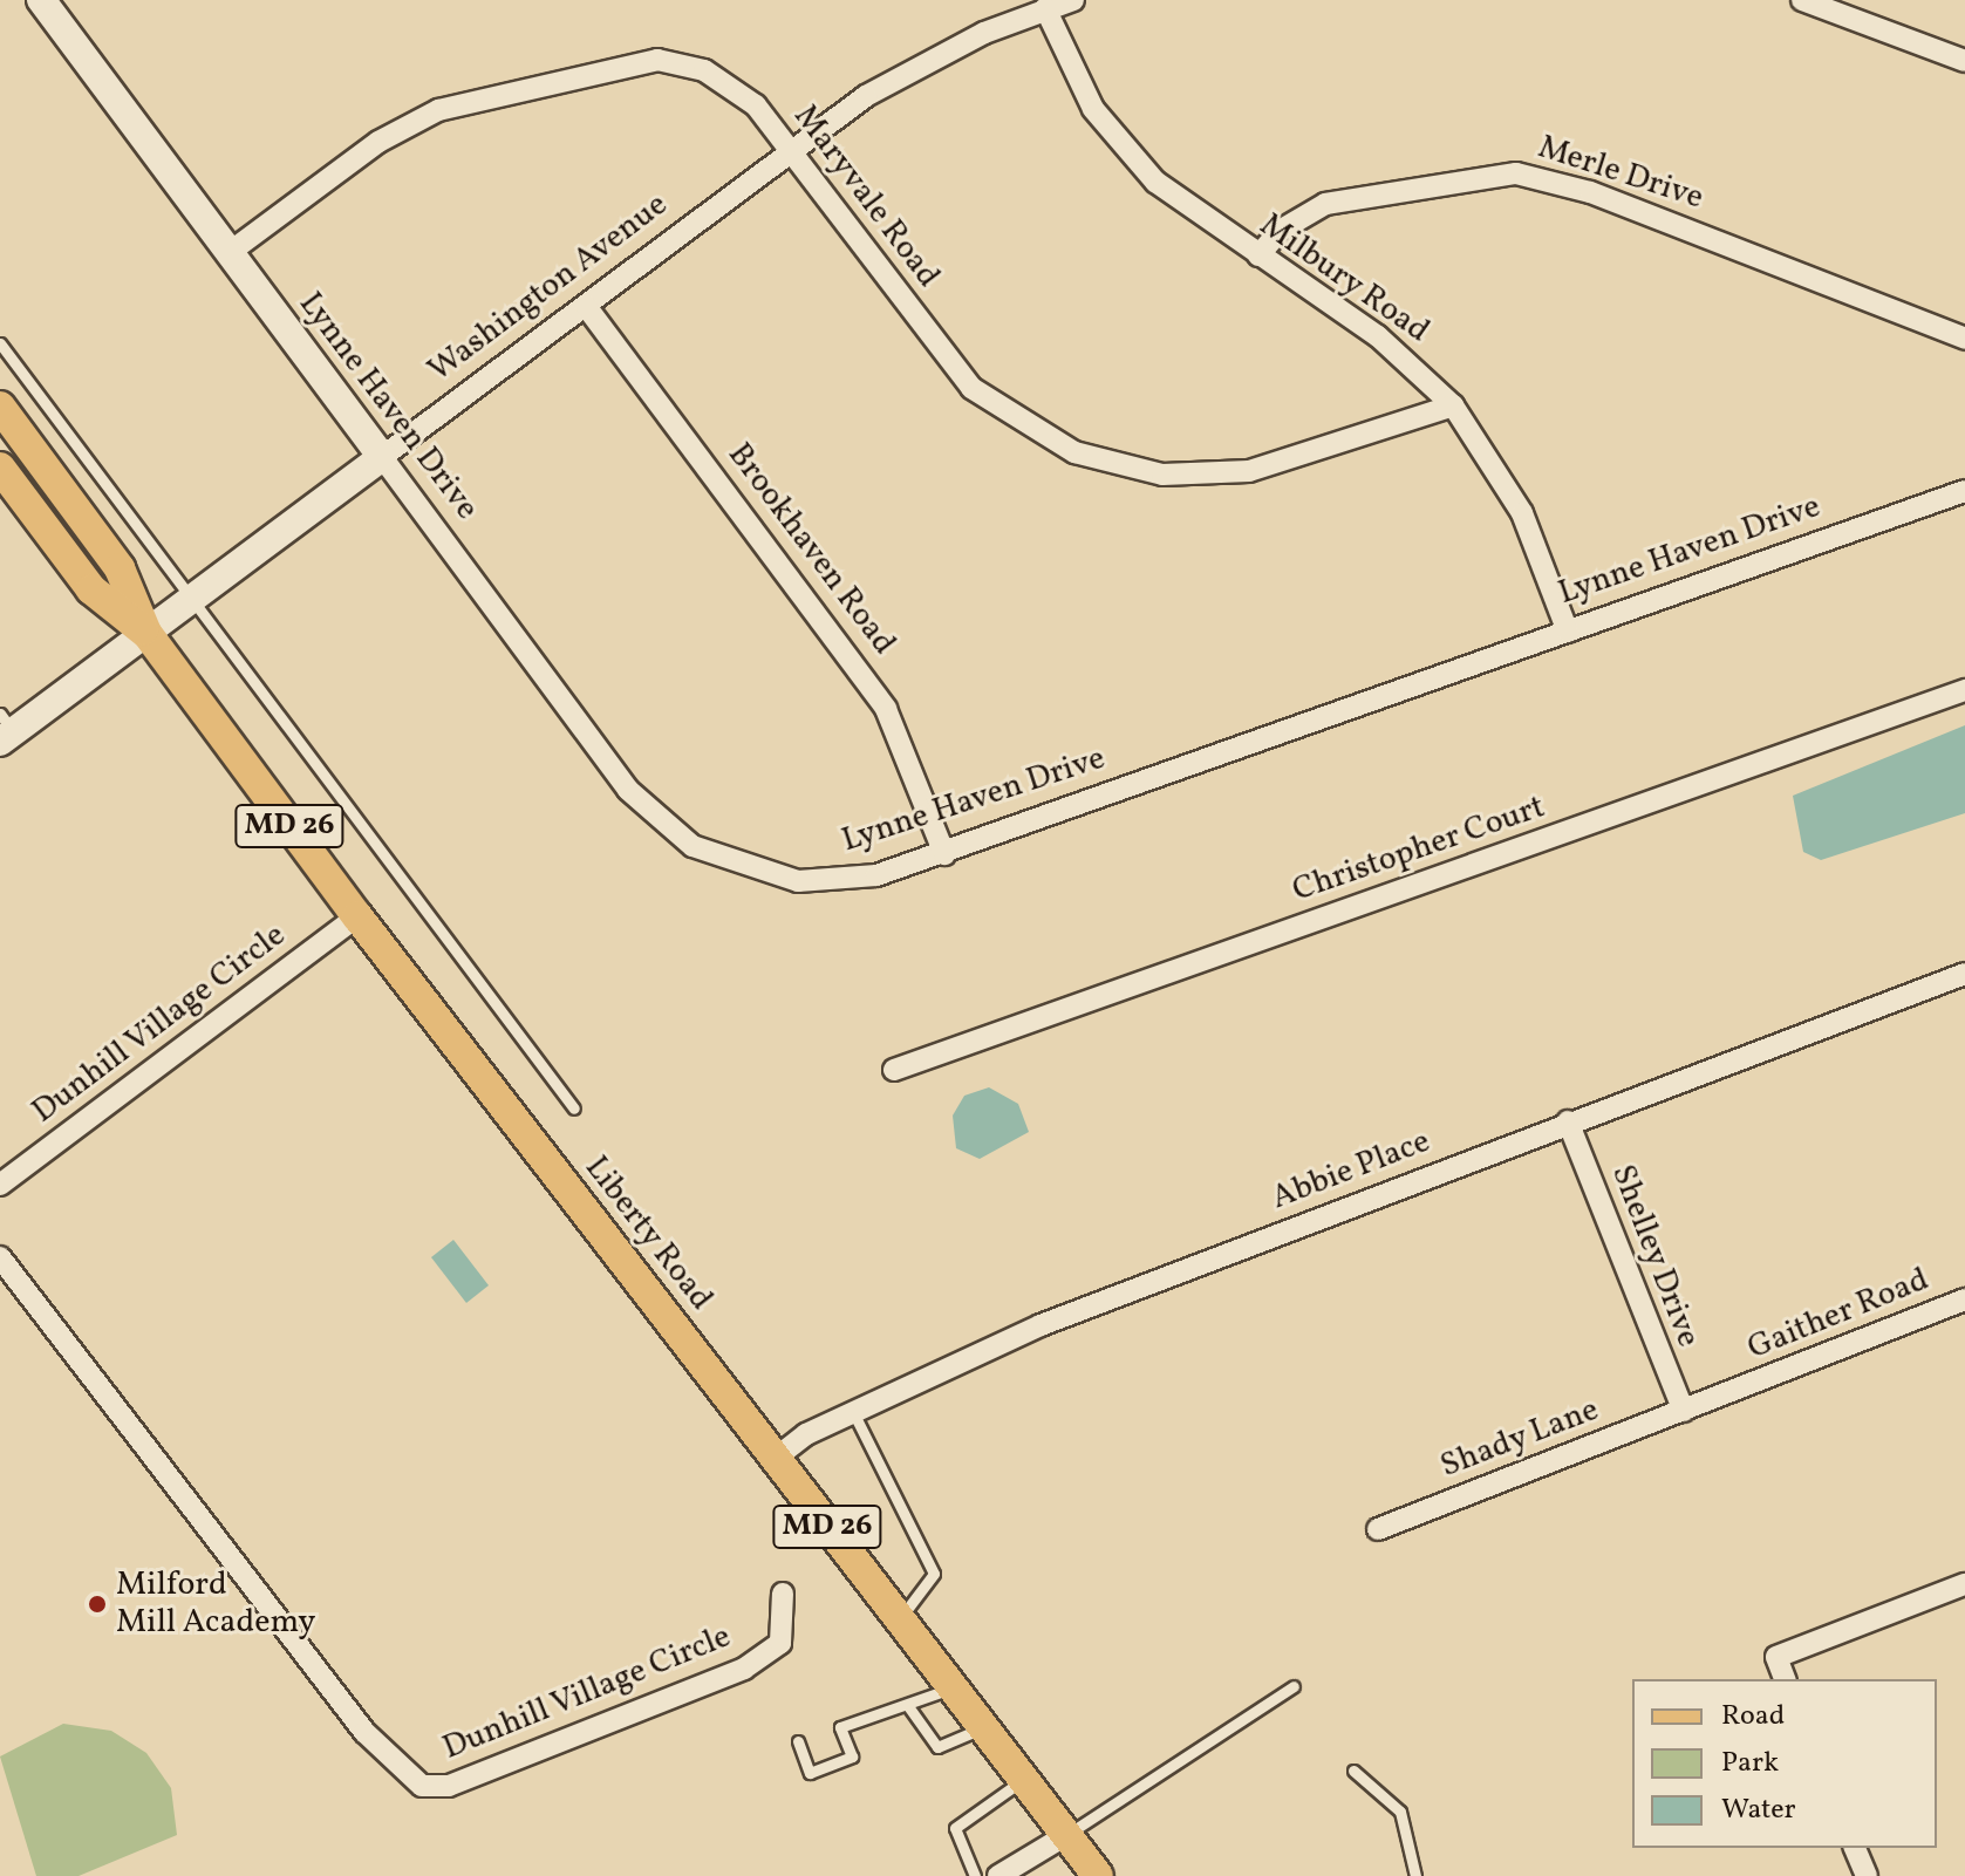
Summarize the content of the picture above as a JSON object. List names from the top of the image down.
{
  "streets": {
    "main road": [
      "Washington Avenue",
      "Lynne Haven Drive",
      "MD 26",
      "Liberty Road"
    ],
    "street": [
      "Merle Drive",
      "Maryvale Road",
      "Milbury Road",
      "Brookhaven Road",
      "Christopher Court",
      "Dunhill Village Circle",
      "Abbie Place",
      "Shelley Drive",
      "Gaither Road",
      "Shady Lane"
    ]
  },
  "crossings": [
    ["Merle Drive", "Milbury Road"],
    ["Maryvale Road", "Milbury Road"],
    ["Maryvale Road", "Washington Avenue"],
    ["Maryvale Road", "Lynne Haven Drive"],
    ["Milbury Road", "Washington Avenue"],
    ["Milbury Road", "Lynne Haven Drive"],
    ["Washington Avenue", "Lynne Haven Drive"],
    ["Washington Avenue", "Brookhaven Road"],
    ["Washington Avenue", "Liberty Road"],
    ["Lynne Haven Drive", "Brookhaven Road"],
    ["Dunhill Village Circle", "Liberty Road"],
    ["Abbie Place", "Liberty Road"],
    ["Abbie Place", "Shelley Drive"],
    ["Shelley Drive", "Gaither Road"],
    ["Shelley Drive", "Shady Lane"],
    ["Gaither Road", "Shady Lane"]
  ],
  "places": ["Milford Mill Academy"],
  "legend": ["Road", "Park", "Water"]
}
